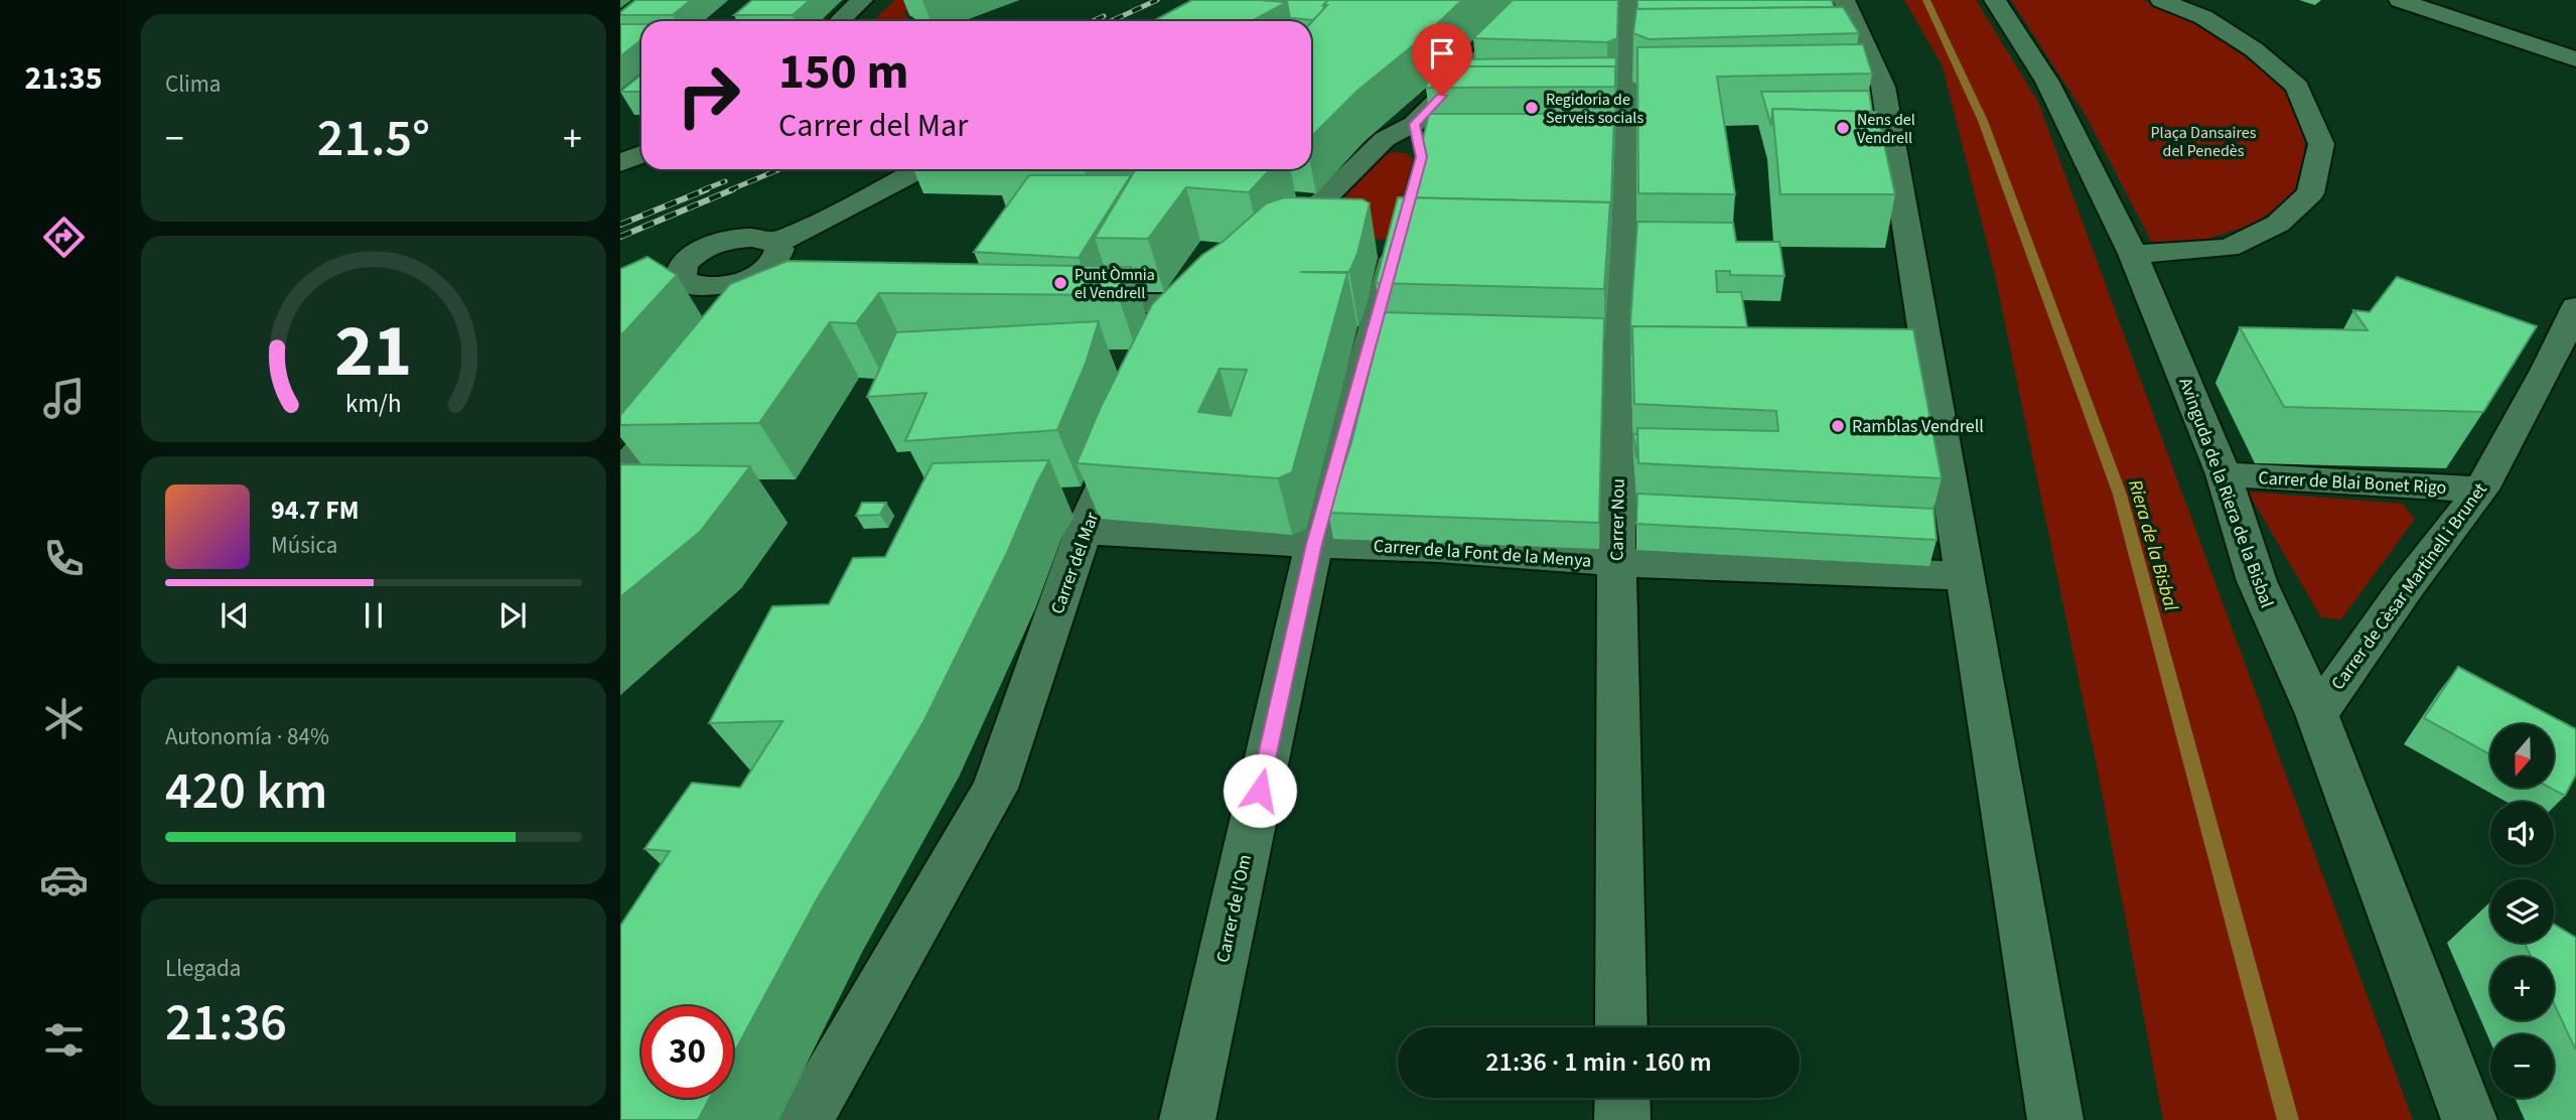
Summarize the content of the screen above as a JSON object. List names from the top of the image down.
{
  "streets": {
    "street": [
      "Carrer de Blai Bonet Rigo",
      "Avinguda de la Riera de la Bisbal",
      "Carrer Nou",
      "Carrer de la Font de la Menya",
      "Carrer del Mar",
      "Carrer de Cèsar Martinell i Brunet",
      "Carrer de l'Om"
    ]
  },
  "crossings": [
    ["Carrer de Blai Bonet Rigo", "Avinguda de la Riera de la Bisbal"],
    ["Carrer de Blai Bonet Rigo", "Carrer de Cèsar Martinell i Brunet"],
    ["Avinguda de la Riera de la Bisbal", "Carrer de Cèsar Martinell i Brunet"],
    ["Carrer Nou", "Carrer de la Font de la Menya"],
    ["Carrer de la Font de la Menya", "Carrer del Mar"],
    ["Carrer de la Font de la Menya", "Carrer de l'Om"]
  ],
  "water": ["Riera de la Bisbal"],
  "parks": ["Plaça Dansaires del Penedès"],
  "places": [
    "Regidoria de Serveis socials",
    "Nens del Vendrell",
    "Punt Òmnia el Vendrell",
    "Ramblas Vendrell"
  ],
  "north": "bottom",
  "page": {
    "tabs": "21:35",
    "tile": [
      "Clima",
      ["Autonomía · 84%", "420 km"],
      ["Llegada", "21:36"]
    ],
    "turn": ["150 m", "Carrer del Mar"],
    "heat": ["−", "21.5°", "+"],
    "song": ["94.7 FM", "Música"],
    "map_buttons": ["+", "−"],
    "limit": "30",
    "trip": "21:36 · 1 min · 160 m",
    "gauge": ["21", "km/h"]
  }
}
